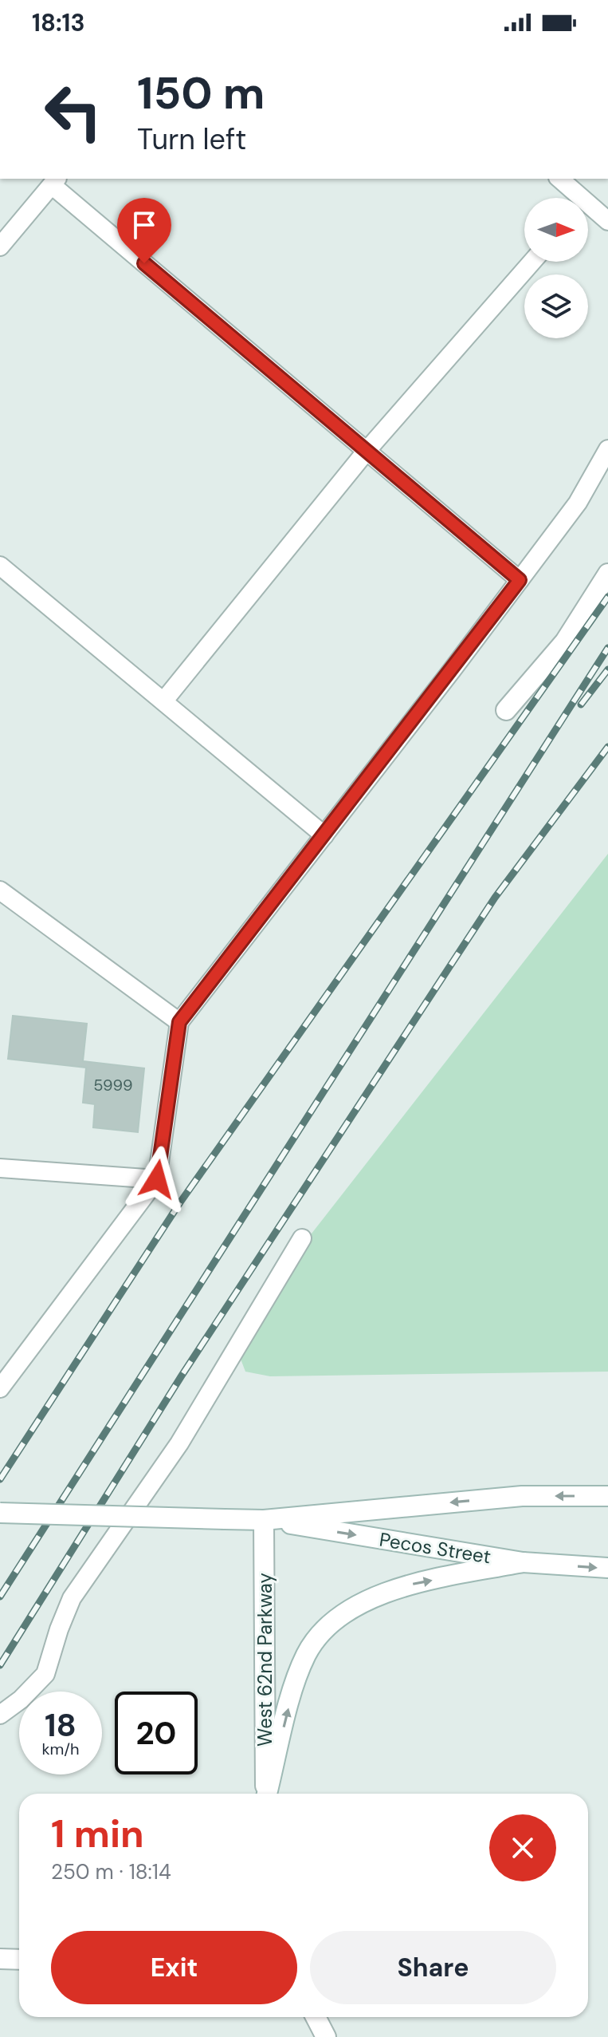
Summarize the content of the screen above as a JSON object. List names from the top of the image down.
{
  "streets": {
    "main road": ["Pecos Street", "West 62nd Parkway"]
  },
  "crossings": [
    ["Pecos Street", "West 62nd Parkway"]
  ],
  "house_numbers": ["5999"],
  "north": "right",
  "page": {
    "status": "18:13",
    "turn": ["150 m", "Turn left"],
    "speed": "18 km/h",
    "limit": "20",
    "heading": ["1 min", "250 m · 18:14"],
    "buttons": ["Exit", "Share"]
  }
}
